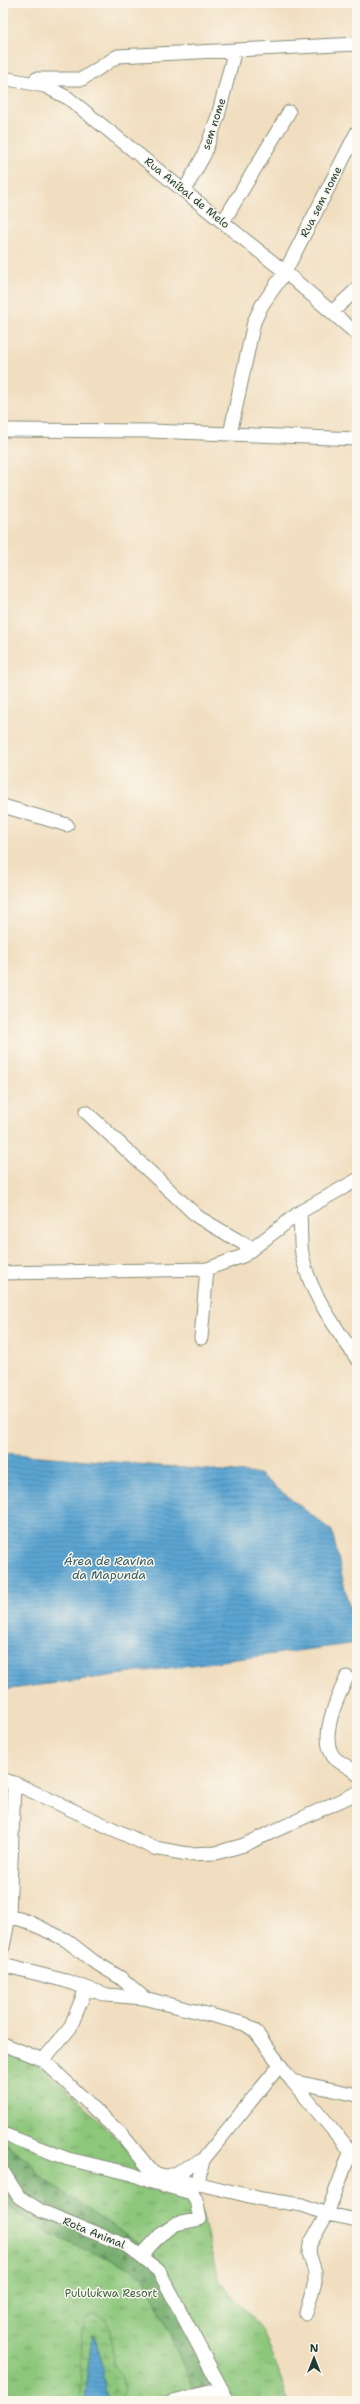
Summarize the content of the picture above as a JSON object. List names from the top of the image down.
{
  "streets": {
    "street": [
      "sem nome",
      "Rua Aníbal de Melo",
      "Rua sem nome",
      "Rota Animal"
    ]
  },
  "crossings": [
    ["sem nome", "Rua Aníbal de Melo"],
    ["Rua Aníbal de Melo", "Rua sem nome"]
  ],
  "water": ["Área de Ravina da Mapunda"],
  "parks": ["Pululukwa Resort"],
  "north": "top"
}
